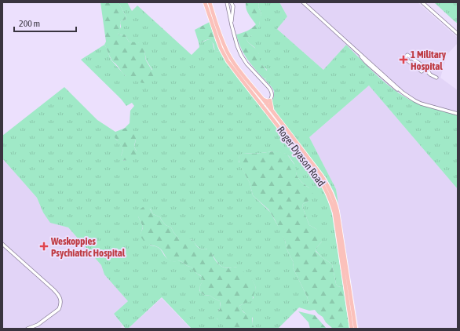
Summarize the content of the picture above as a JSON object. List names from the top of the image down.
{
  "streets": {
    "main road": ["Roger Dyason Road"]
  },
  "places": {
    "health": ["1 Military Hospital", "Weskoppies Psychiatric Hospital"]
  },
  "scale_bar": "200 m"
}
